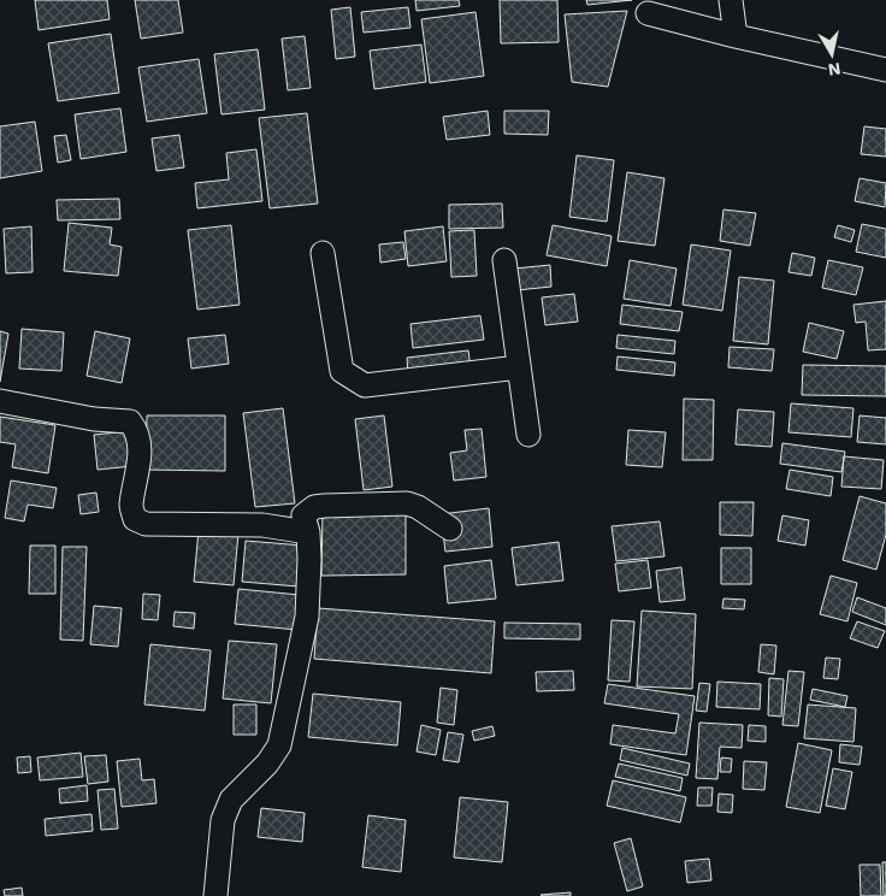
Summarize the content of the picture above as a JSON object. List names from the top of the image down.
{
  "north": "bottom"
}
